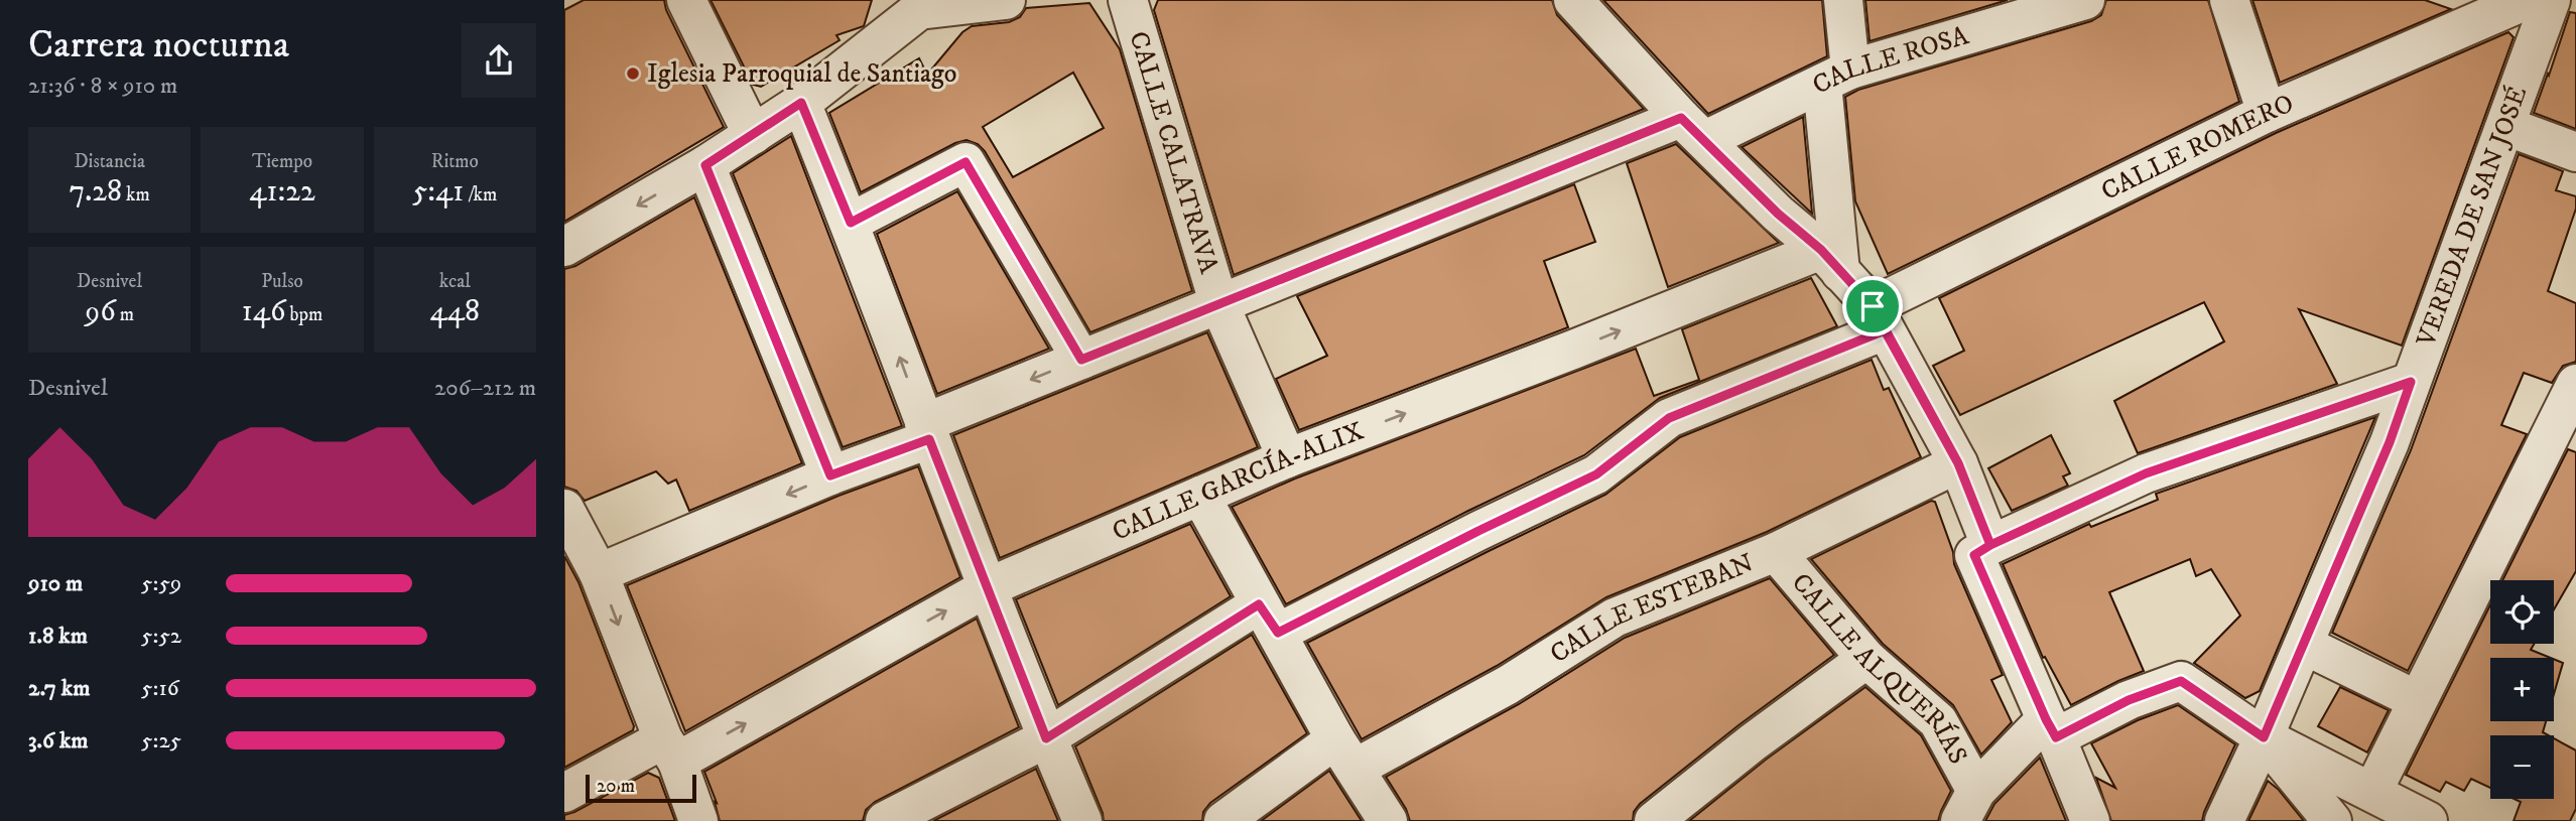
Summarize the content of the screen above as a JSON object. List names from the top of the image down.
{
  "streets": {
    "street": [
      "CALLE ROSA",
      "CALLE ROMERO",
      "CALLE CALATRAVA",
      "VEREDA DE SAN JOSÉ",
      "CALLE GARCÍA-ALIX",
      "CALLE ESTEBAN",
      "CALLE ALQUERÍAS"
    ]
  },
  "crossings": [
    ["CALLE ROSA", "CALLE CALATRAVA"],
    ["CALLE CALATRAVA", "CALLE GARCÍA-ALIX"],
    ["VEREDA DE SAN JOSÉ", "CALLE ALQUERÍAS"],
    ["CALLE ESTEBAN", "CALLE ALQUERÍAS"]
  ],
  "one_way": ["CALLE GARCÍA-ALIX"],
  "places": ["Iglesia Parroquial de Santiago"],
  "scale_bar": "20 m",
  "page": {
    "heading": ["Carrera nocturna", "21:36 · 8 × 910 m"],
    "stats": [
      ["Distancia", "7.28 km"],
      ["Tiempo", "41:22"],
      ["Ritmo", "5:41 /km"],
      ["Desnivel", "96 m"],
      ["Pulso", "146 bpm"],
      ["kcal", "448"]
    ],
    "chart": ["Desnivel", "206–212 m"],
    "list": [
      {
        "name": "910 m",
        "note": "5:59"
      },
      {
        "name": "1.8 km",
        "note": "5:52"
      },
      {
        "name": "2.7 km",
        "note": "5:16"
      },
      {
        "name": "3.6 km",
        "note": "5:25"
      }
    ],
    "map_buttons": ["+", "−"],
    "scale": "20 m"
  }
}
